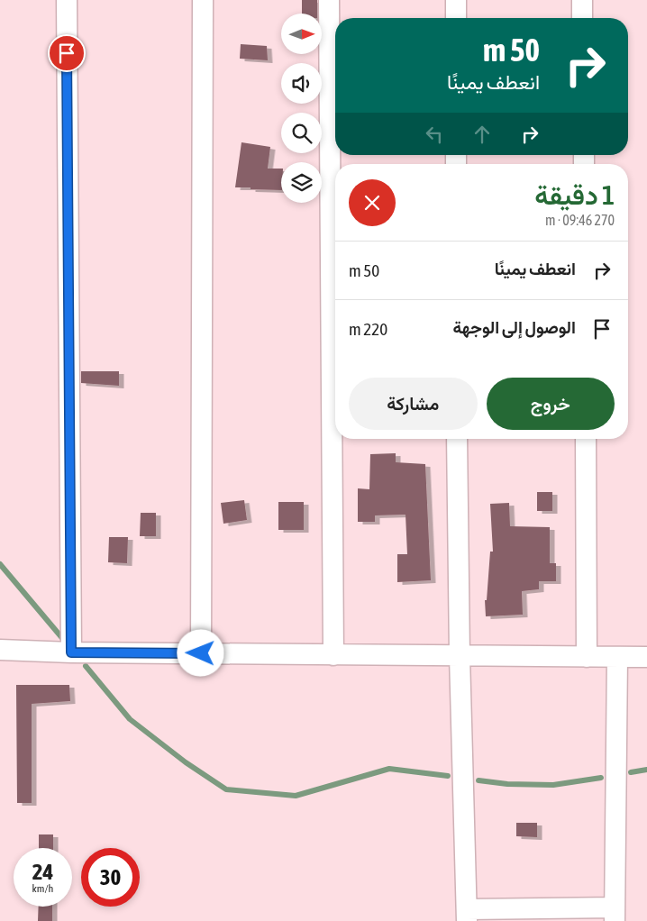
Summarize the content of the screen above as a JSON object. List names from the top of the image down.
{
  "north": "right",
  "page": {
    "turn": ["50 m", "انعطف يمينًا"],
    "heading": ["1 دقيقة", "270 m · 09:46"],
    "list": [
      {
        "name": "انعطف يمينًا",
        "value": "50 m"
      },
      {
        "name": "الوصول إلى الوجهة",
        "value": "220 m"
      }
    ],
    "buttons": ["خروج", "مشاركة"],
    "speed": "24 km/h",
    "limit": "30"
  }
}
